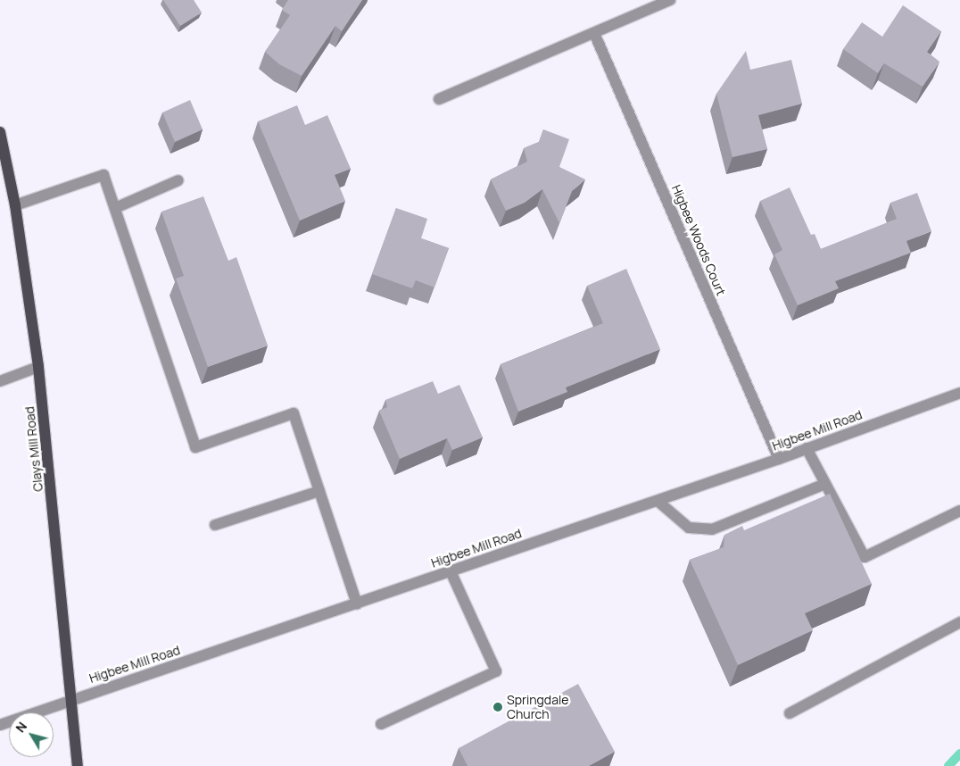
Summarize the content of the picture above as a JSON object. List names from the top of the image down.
{
  "streets": {
    "main road": ["Clays Mill Road"],
    "street": ["Higbee Woods Court", "Higbee Mill Road"]
  },
  "crossings": [
    ["Higbee Woods Court", "Higbee Mill Road"],
    ["Higbee Mill Road", "Clays Mill Road"]
  ],
  "places": ["Springdale Church"],
  "north": "top left"
}
